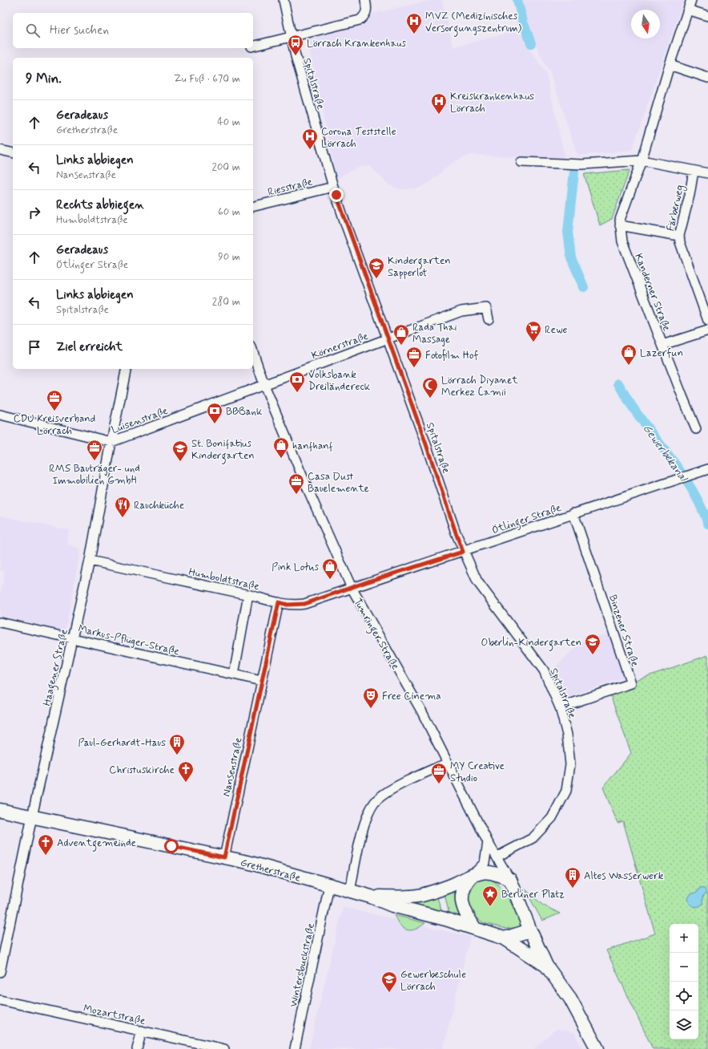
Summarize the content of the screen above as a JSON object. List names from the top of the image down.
{
  "streets": {
    "main road": ["Tumringer Straße", "Gretherstraße"],
    "street": [
      "Spitalstraße",
      "Riesstraße",
      "Färberweg",
      "Kanderner Straße",
      "Körnerstraße",
      "Luisenstraße",
      "Ötlinger Straße",
      "Humboldtstraße",
      "Binzener Straße",
      "Markus-Pflüger-Straße",
      "Haagener Straße",
      "Nansenstraße",
      "Wintersbuckstraße",
      "Mozartstraße"
    ]
  },
  "crossings": [
    ["Spitalstraße", "Riesstraße"],
    ["Spitalstraße", "Körnerstraße"],
    ["Spitalstraße", "Ötlinger Straße"],
    ["Spitalstraße", "Binzener Straße"],
    ["Spitalstraße", "Tumringer Straße"],
    ["Körnerstraße", "Luisenstraße"],
    ["Körnerstraße", "Tumringer Straße"],
    ["Luisenstraße", "Tumringer Straße"],
    ["Luisenstraße", "Haagener Straße"],
    ["Ötlinger Straße", "Humboldtstraße"],
    ["Ötlinger Straße", "Binzener Straße"],
    ["Ötlinger Straße", "Tumringer Straße"],
    ["Humboldtstraße", "Tumringer Straße"],
    ["Humboldtstraße", "Haagener Straße"],
    ["Humboldtstraße", "Nansenstraße"],
    ["Tumringer Straße", "Gretherstraße"],
    ["Markus-Pflüger-Straße", "Haagener Straße"],
    ["Haagener Straße", "Gretherstraße"],
    ["Nansenstraße", "Gretherstraße"],
    ["Gretherstraße", "Wintersbuckstraße"]
  ],
  "water": ["Gewerbekanal"],
  "places": {
    "hospital": ["MVZ (Medizinisches Versorgungszentrum)", "Kreiskrankenhaus Lörrach", "Corona Teststelle Lörrach"],
    "bus stop": ["Lörrach Krankenhaus"],
    "school or university": [
      "Kindergarten Sapperlot",
      "St. Bonifatius Kindergarten",
      "Oberlin-Kindergarten",
      "Gewerbeschule Lörrach"
    ],
    "supermarket": ["Rewe"],
    "shop": [
      "Rada Thai Massage",
      "Lazerfun",
      "hanfhanf",
      "Pink Lotus"
    ],
    "office": [
      "Fotofilm Hof",
      "CDU Kreisverband Lörrach",
      "RMS Bauträger- und Immobilien GmbH",
      "Casa Dust Bauelemente",
      "MY Creative Studio"
    ],
    "bank": ["Volksbank Dreiländereck", "BBBank"],
    "mosque": ["Lörrach Diyanet Merkez Camii"],
    "restaurant": ["Rauchküche"],
    "theatre": ["Free Cinema"],
    "building": ["Paul-Gerhardt-Haus", "Altes Wasserwerk"],
    "church": ["Christuskirche", "Adventgemeinde"],
    "place": ["Berliner Platz"]
  },
  "north": "bottom",
  "page": {
    "search": "Hier suchen",
    "heading": ["9 Min.", "Zu Fuß · 670 m"],
    "list": [
      ["Geradeaus", "Gretherstraße", "40 m"],
      ["Links abbiegen", "Nansenstraße", "200 m"],
      ["Rechts abbiegen", "Humboldtstraße", "60 m"],
      ["Geradeaus", "Ötlinger Straße", "90 m"],
      ["Links abbiegen", "Spitalstraße", "280 m"],
      "Ziel erreicht"
    ],
    "map_buttons": ["+", "−"]
  }
}
